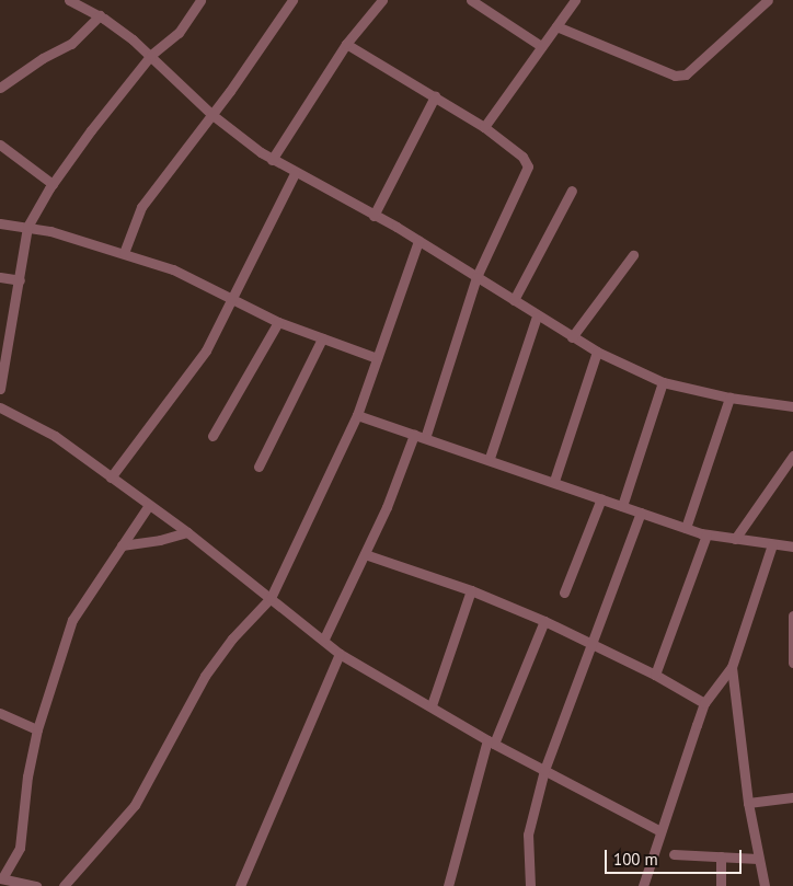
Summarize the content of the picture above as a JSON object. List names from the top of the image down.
{
  "scale_bar": "100 m"
}
